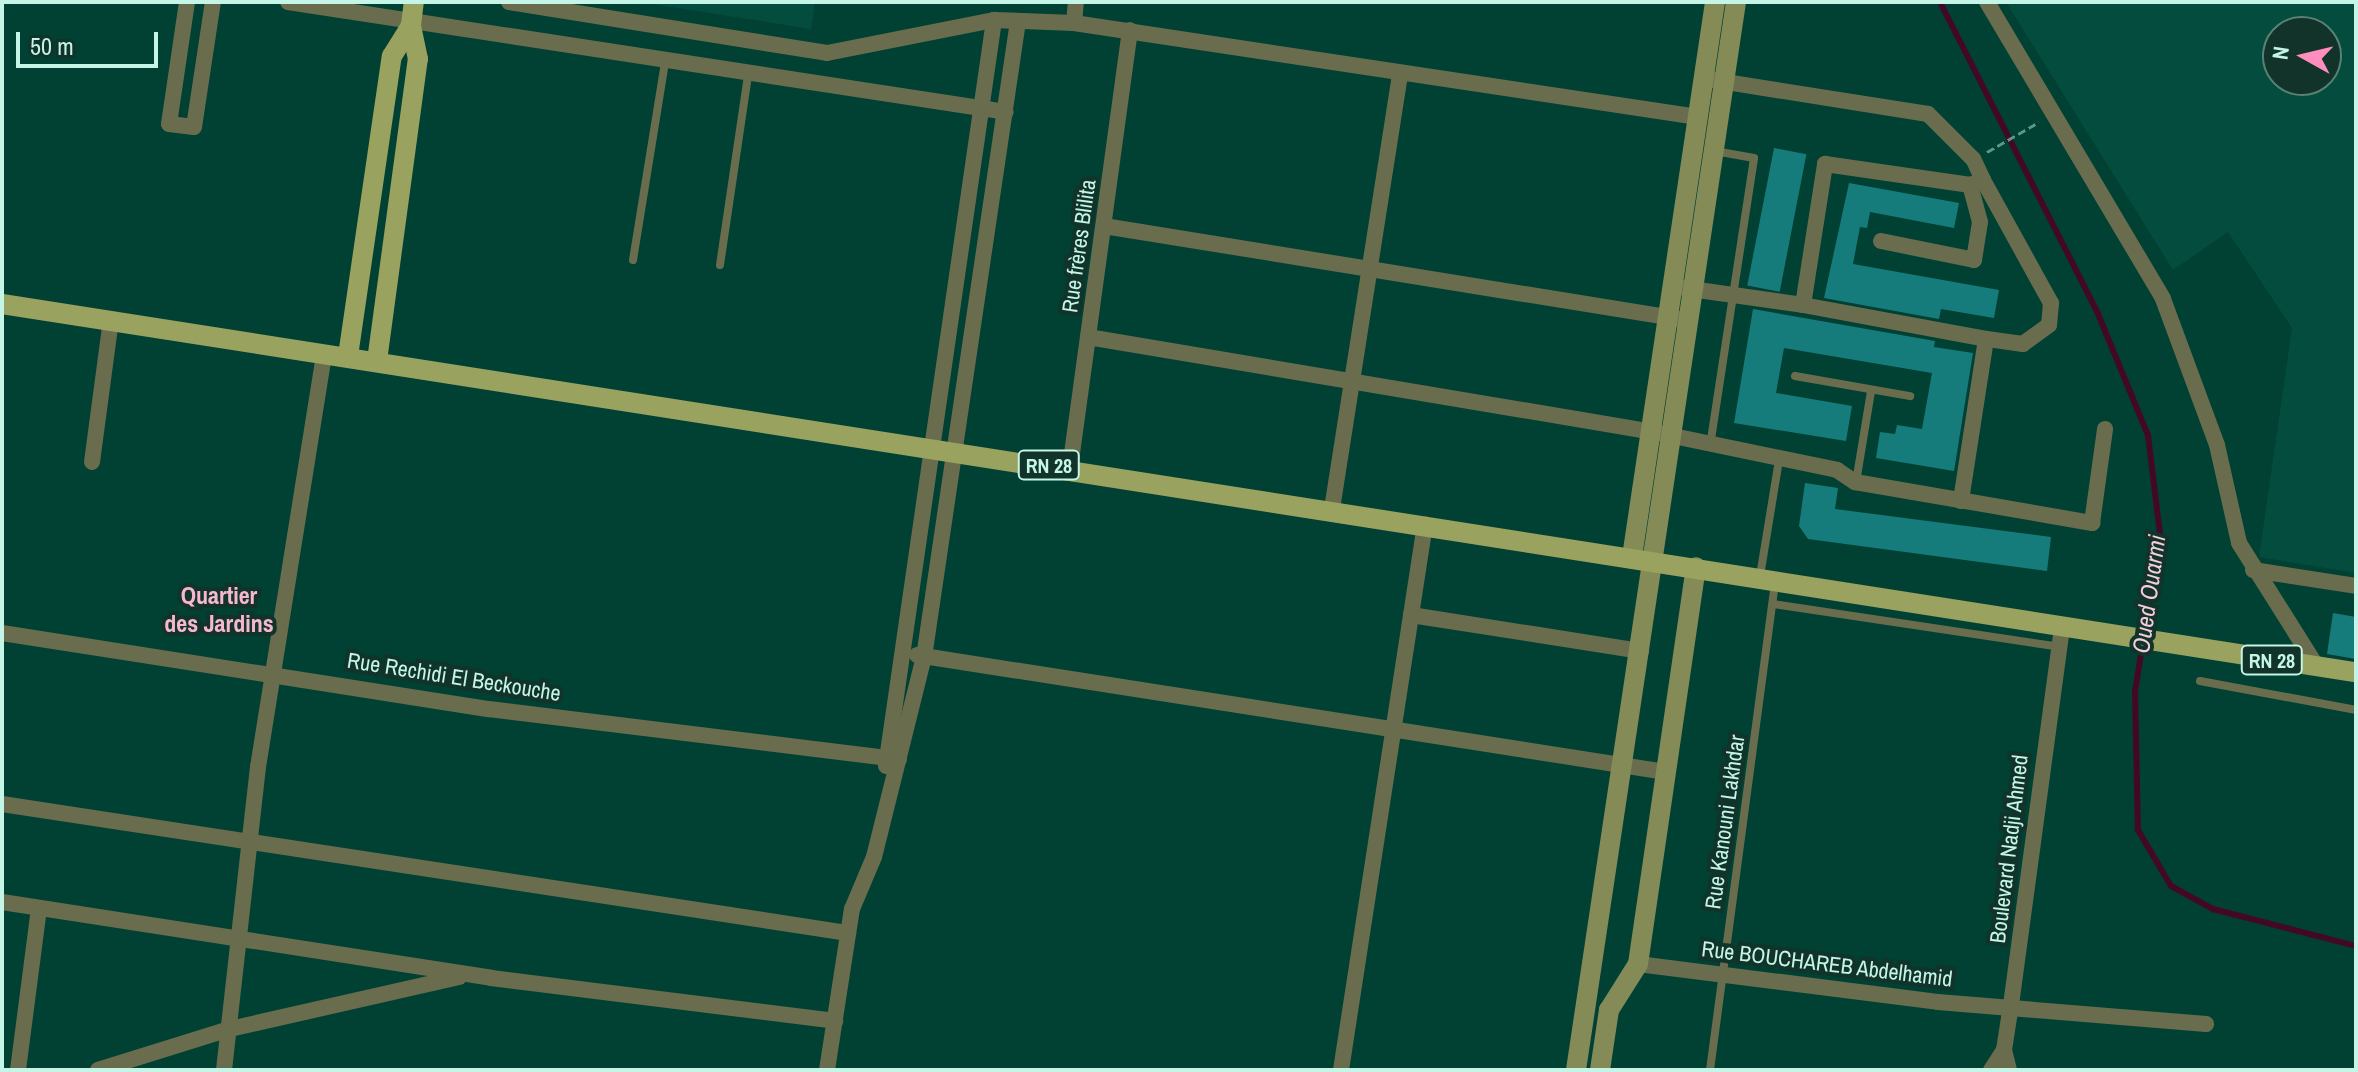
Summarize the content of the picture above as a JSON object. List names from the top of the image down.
{
  "streets": {
    "main road": ["RN 28"],
    "street": [
      "Rue frères Blilita",
      "Rue Rechidi El Beckouche",
      "Boulevard Nadji Ahmed",
      "Rue BOUCHAREB Abdelhamid"
    ],
    "lane": ["Rue Kanouni Lakhdar"]
  },
  "crossings": [
    ["Rue frères Blilita", "RN 28"],
    ["RN 28", "Rue Kanouni Lakhdar"],
    ["RN 28", "Boulevard Nadji Ahmed"],
    ["Rue Kanouni Lakhdar", "Rue BOUCHAREB Abdelhamid"],
    ["Boulevard Nadji Ahmed", "Rue BOUCHAREB Abdelhamid"]
  ],
  "districts": ["Quartier des Jardins"],
  "water": ["Oued Ouarmi"],
  "scale_bar": "50 m",
  "north": "left"
}
